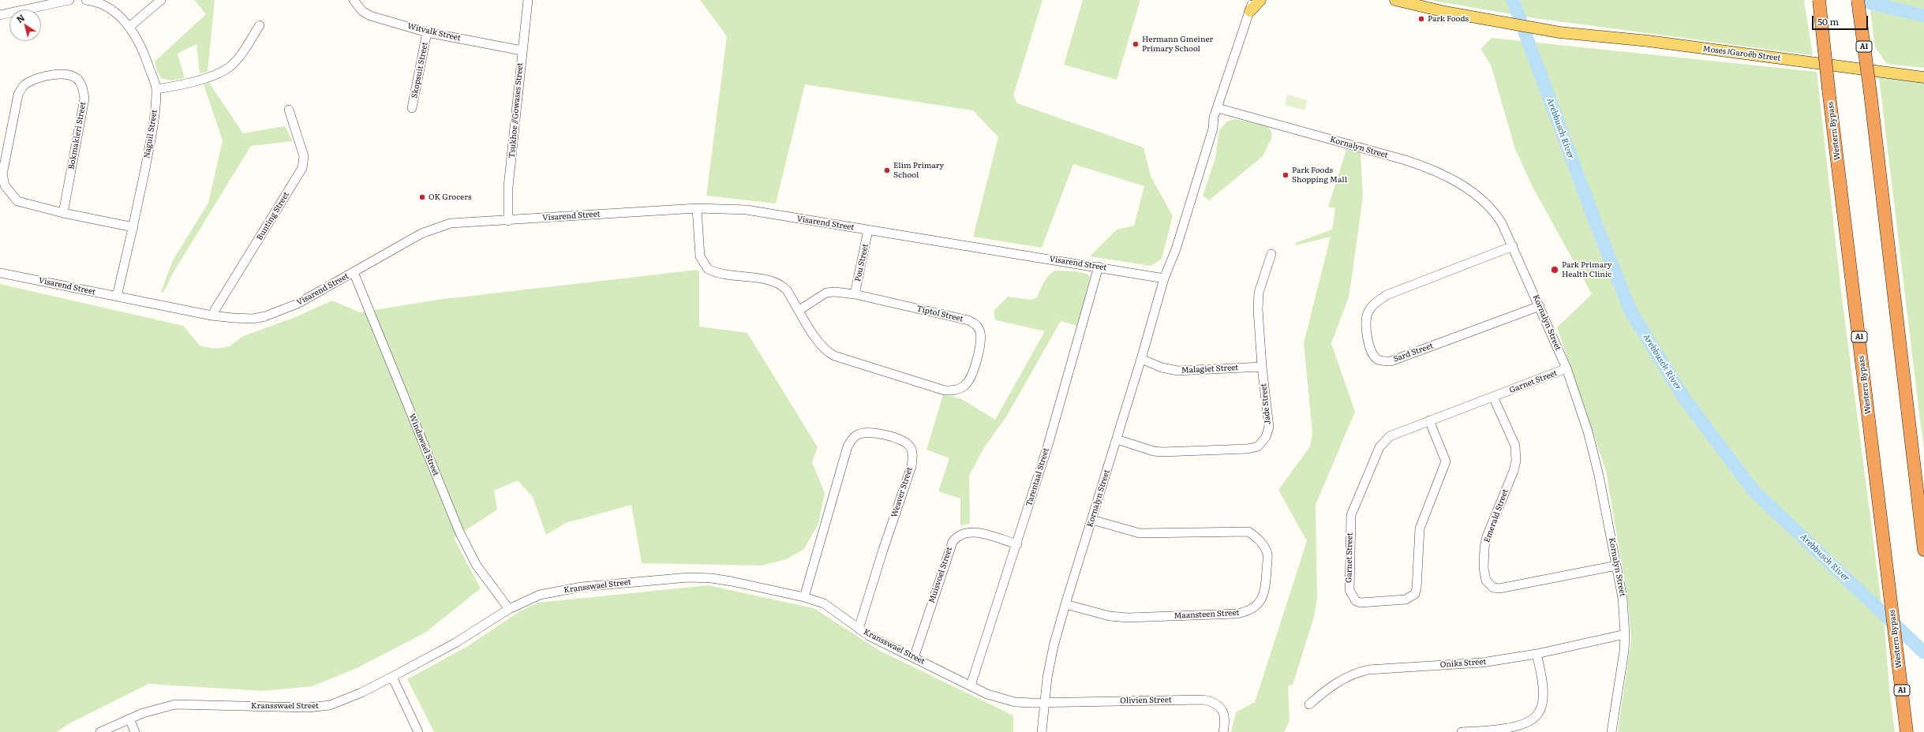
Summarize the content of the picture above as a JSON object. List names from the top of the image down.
{
  "streets": {
    "highway": ["A1", "Western Bypass"],
    "main road": ["Moses ǁGaroëb Street"],
    "street": [
      "Witvalk Street",
      "Skopsuit Street",
      "Tsukhoe //Gowases Street",
      "Naguil Street",
      "Bokmakieri Street",
      "Kornalyn Street",
      "Bunting Street",
      "Visarend Street",
      "Pou Street",
      "Tiptol Street",
      "Sard Street",
      "Malagiet Street",
      "Garnet Street",
      "Jade Street",
      "Windswael Street",
      "Tarentaal Street",
      "Weaver Street",
      "Emerald Street",
      "Muisvoel Street",
      "Kransswael Street",
      "Maansteen Street",
      "Oniks Street",
      "Olivien Street"
    ]
  },
  "crossings": [
    ["Witvalk Street", "Skopsuit Street"],
    ["Witvalk Street", "Tsukhoe //Gowases Street"],
    ["Tsukhoe //Gowases Street", "Visarend Street"],
    ["Naguil Street", "Bokmakieri Street"],
    ["Naguil Street", "Visarend Street"],
    ["Kornalyn Street", "Visarend Street"],
    ["Kornalyn Street", "Sard Street"],
    ["Kornalyn Street", "Malagiet Street"],
    ["Kornalyn Street", "Garnet Street"],
    ["Kornalyn Street", "Jade Street"],
    ["Kornalyn Street", "Emerald Street"],
    ["Kornalyn Street", "Kransswael Street"],
    ["Kornalyn Street", "Maansteen Street"],
    ["Kornalyn Street", "Oniks Street"],
    ["Kornalyn Street", "Olivien Street"],
    ["Bunting Street", "Visarend Street"],
    ["Visarend Street", "Pou Street"],
    ["Visarend Street", "Tiptol Street"],
    ["Visarend Street", "Windswael Street"],
    ["Visarend Street", "Tarentaal Street"],
    ["Pou Street", "Tiptol Street"],
    ["Malagiet Street", "Jade Street"],
    ["Garnet Street", "Emerald Street"],
    ["Windswael Street", "Kransswael Street"],
    ["Tarentaal Street", "Muisvoel Street"],
    ["Tarentaal Street", "Kransswael Street"],
    ["Weaver Street", "Kransswael Street"],
    ["Muisvoel Street", "Kransswael Street"],
    ["Kransswael Street", "Olivien Street"]
  ],
  "water": ["Arebbusch River"],
  "places": [
    "Park Foods",
    "Hermann Gmeiner Primary School",
    "Elim Primary School",
    "Park Foods Shopping Mall",
    "OK Grocers",
    "Park Primary Health Clinic"
  ],
  "scale_bar": "50 m",
  "north": "top left"
}
